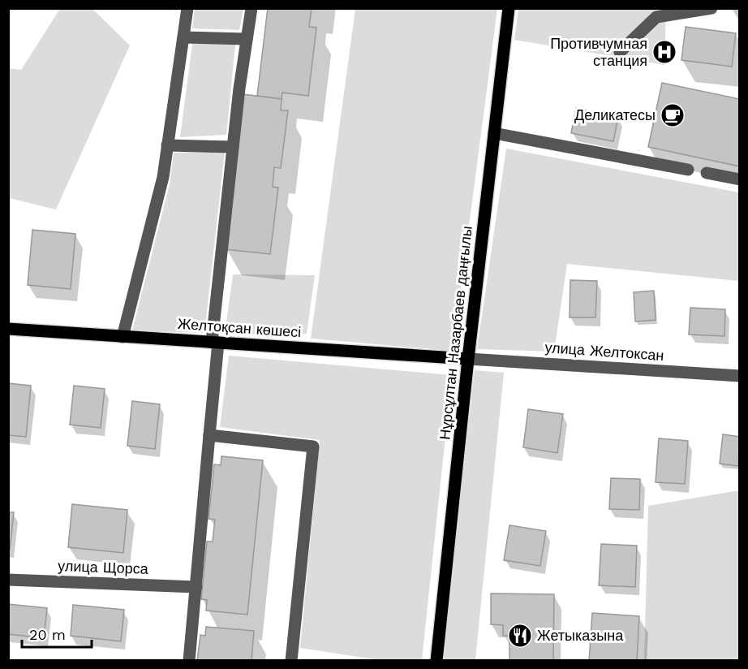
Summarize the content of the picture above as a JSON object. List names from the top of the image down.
{
  "streets": {
    "main road": ["Желтоқсан көшесі", "Нұрсұлтан Назарбаев даңғылы"],
    "street": ["улица Желтоксан", "улица Щорса"]
  },
  "crossings": [
    ["Желтоқсан көшесі", "Нұрсұлтан Назарбаев даңғылы"],
    ["Желтоқсан көшесі", "улица Желтоксан"],
    ["Нұрсұлтан Назарбаев даңғылы", "улица Желтоксан"]
  ],
  "places": {
    "hospital": ["Противчумная станция"],
    "cafe": ["Деликатесы"],
    "restaurant": ["Жетыказына"]
  },
  "scale_bar": "20 m"
}
